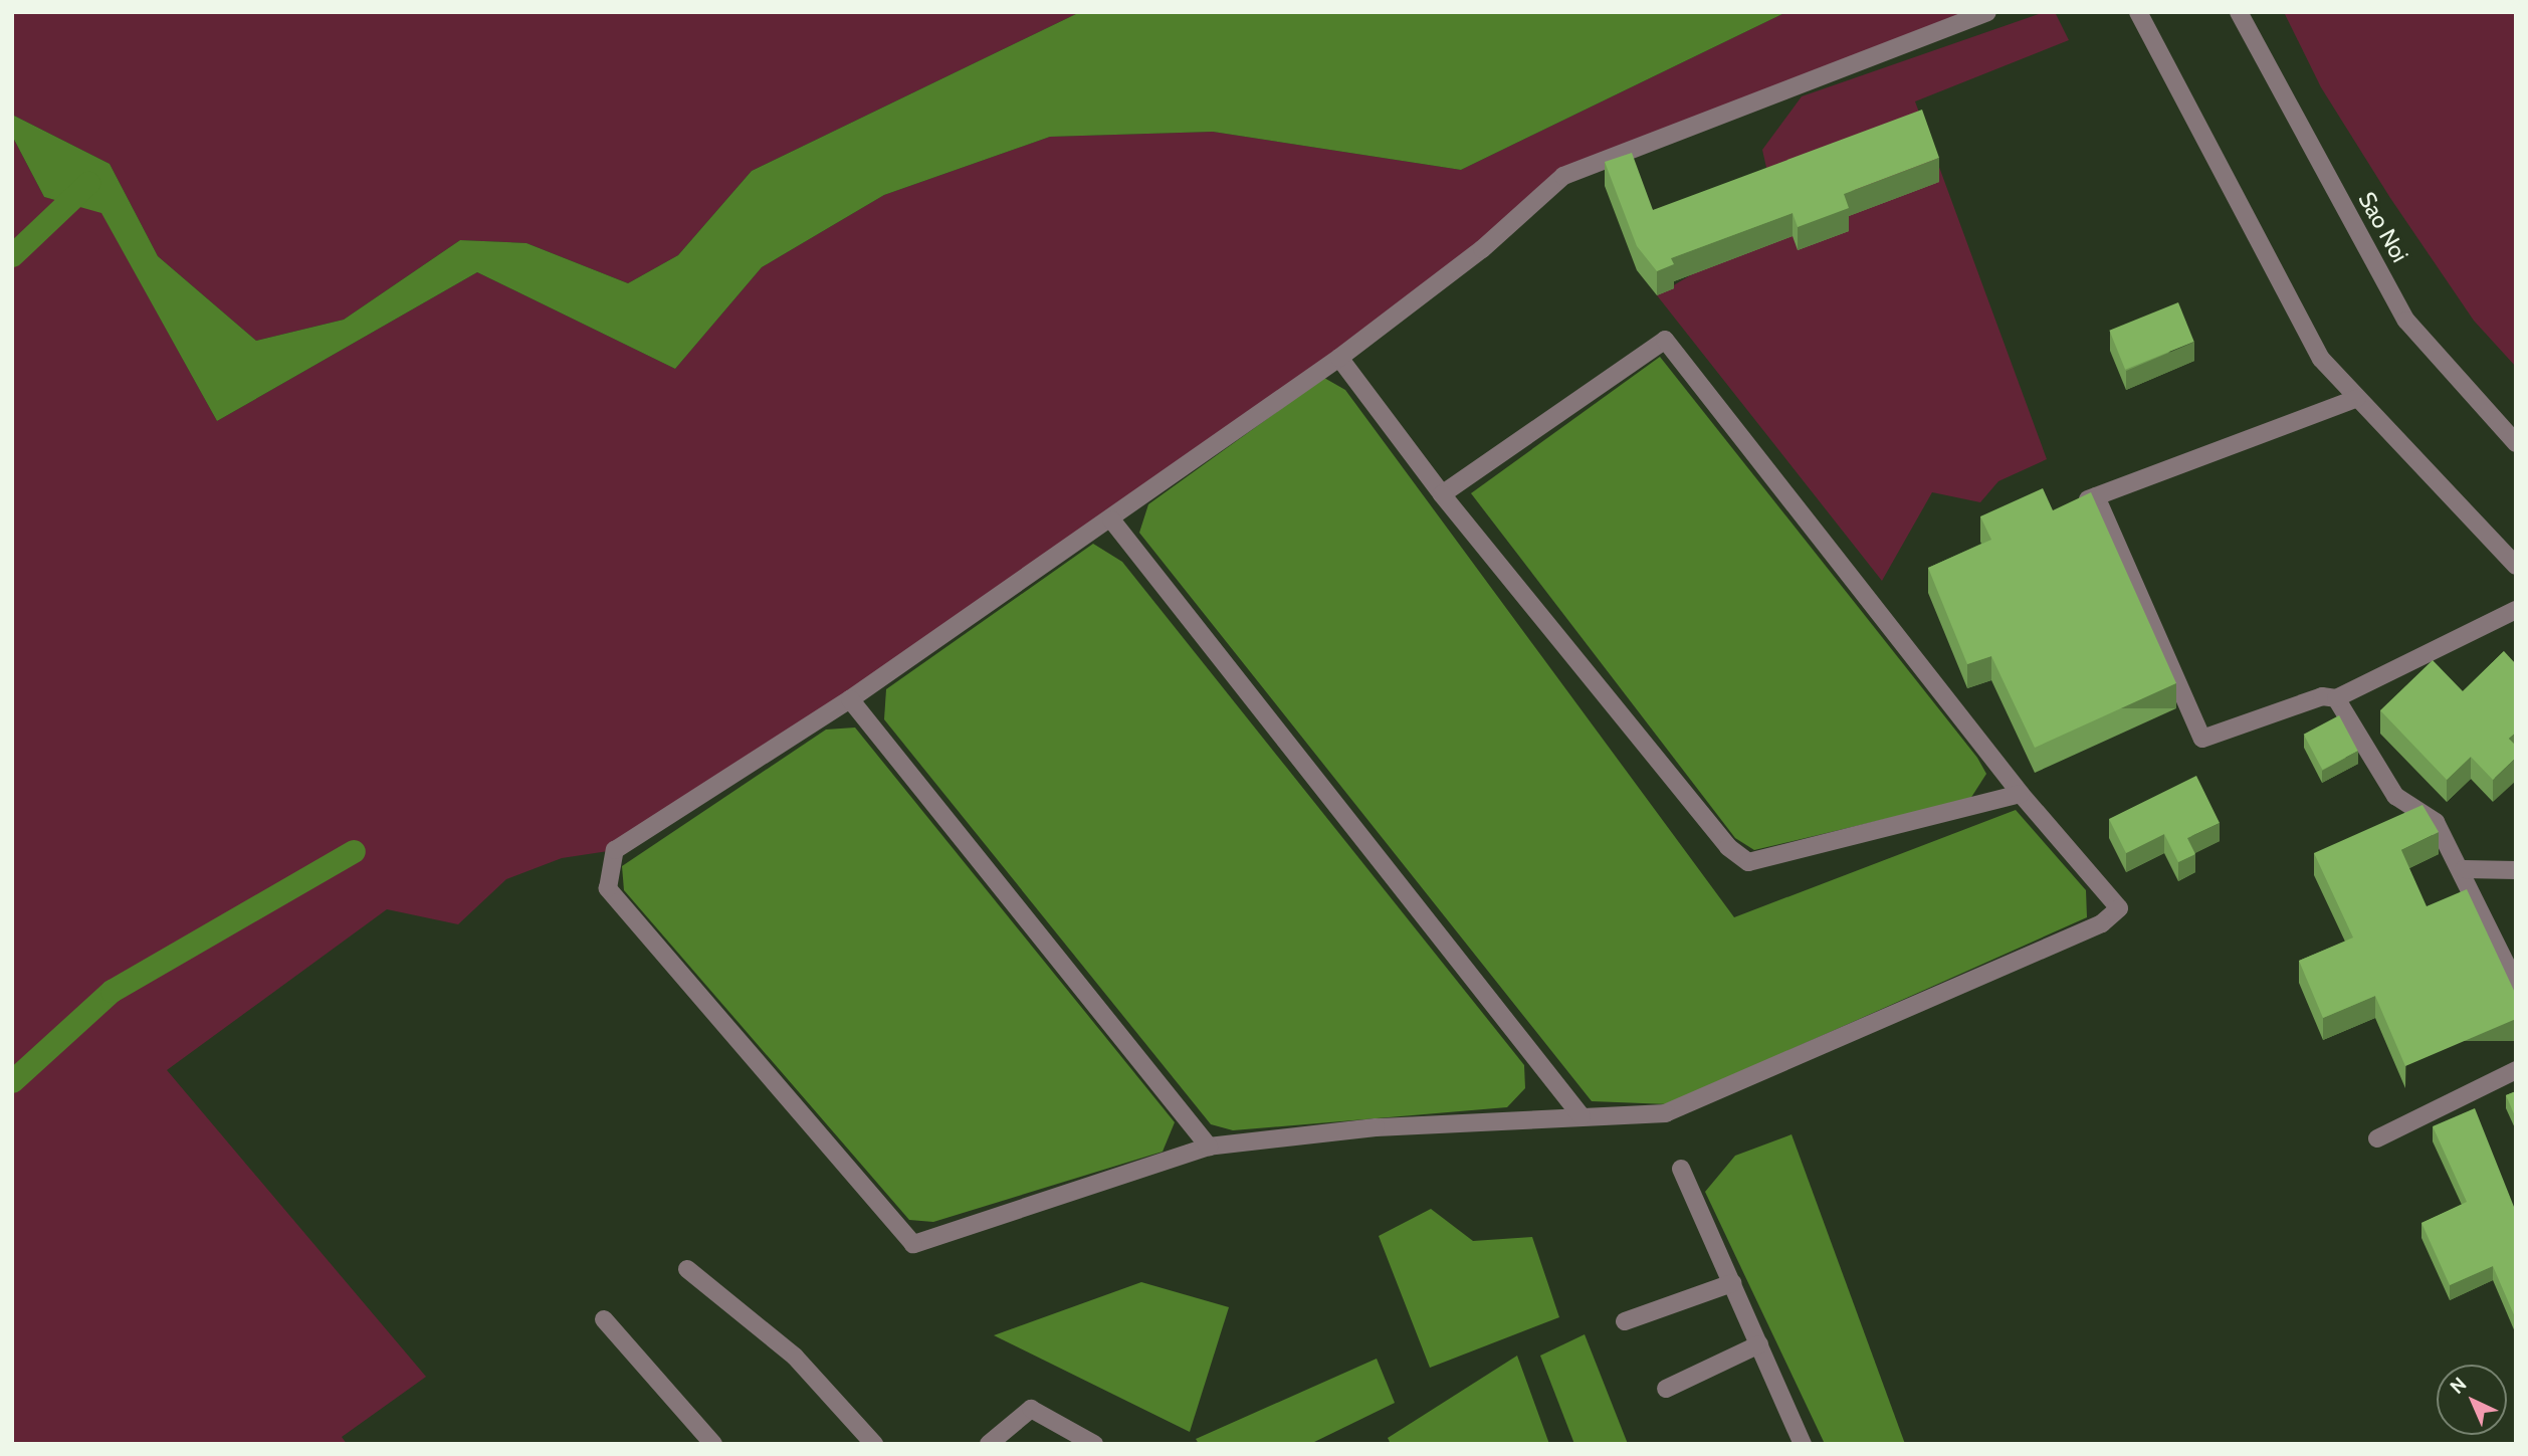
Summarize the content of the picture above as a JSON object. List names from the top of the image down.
{
  "streets": {
    "street": ["Sao Noi"]
  },
  "north": "top left"
}
